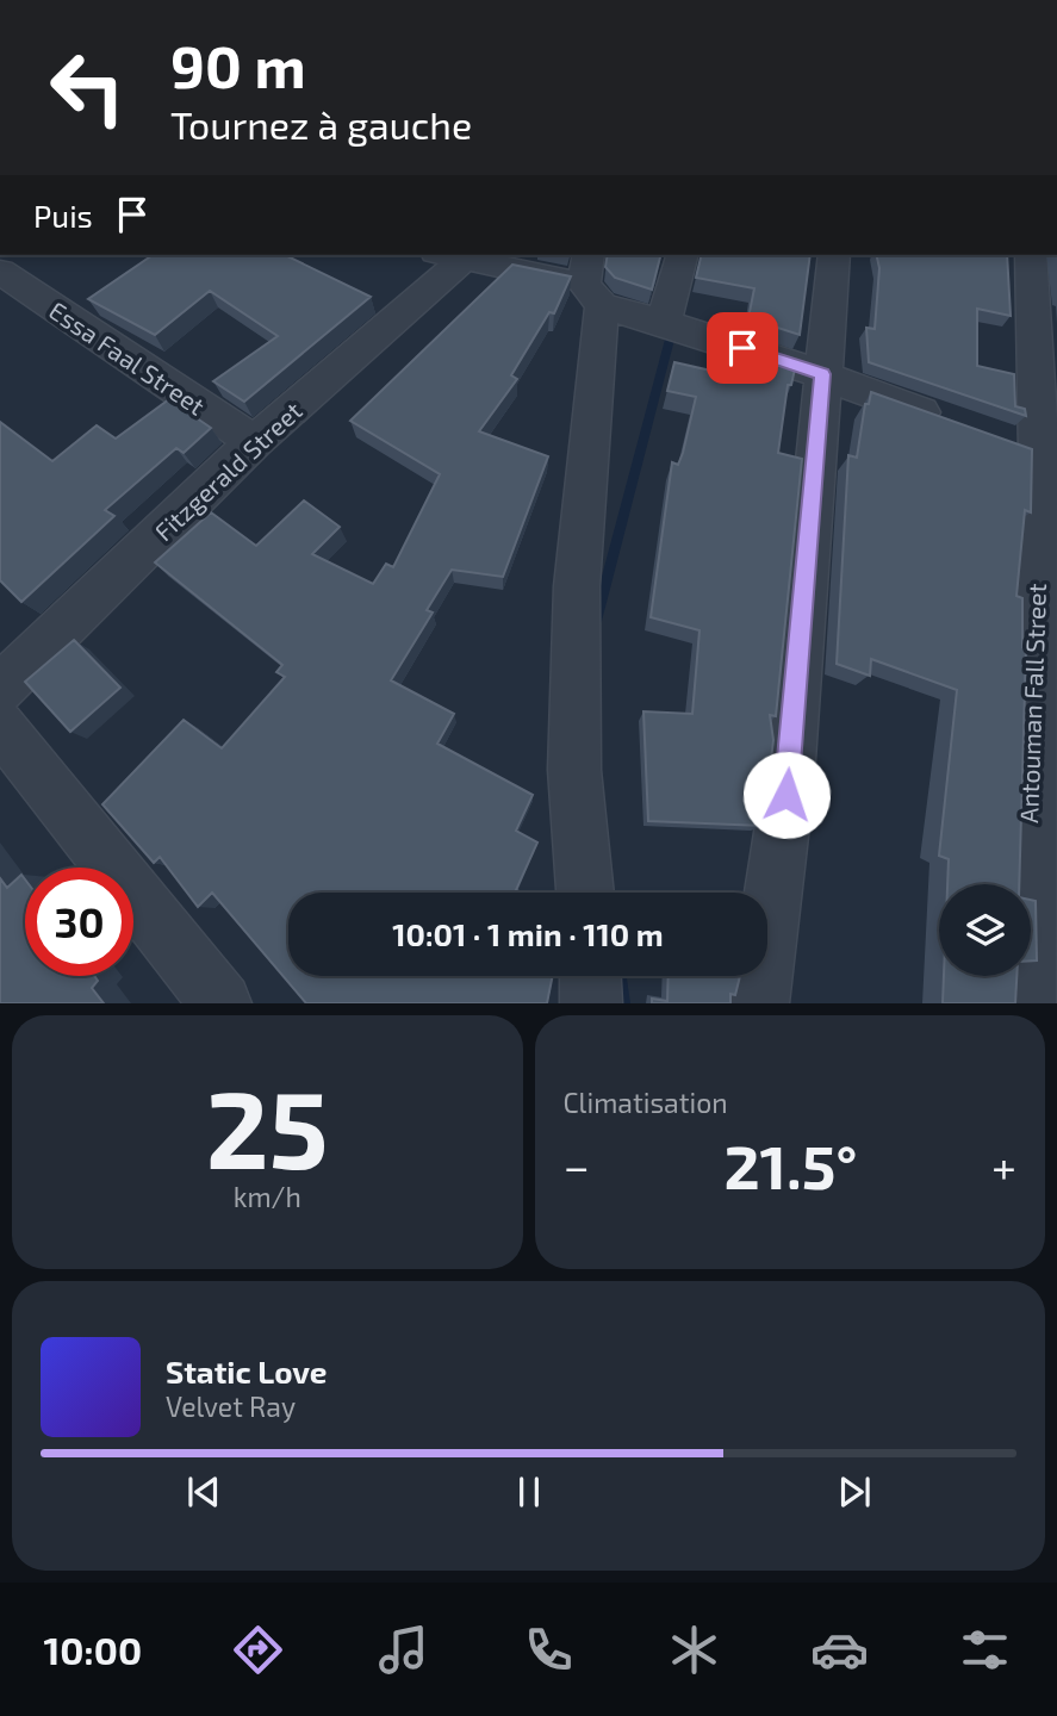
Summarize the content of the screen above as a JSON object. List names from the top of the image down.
{
  "streets": {
    "street": ["Essa Faal Street", "Fitzgerald Street", "Antouman Fall Street"]
  },
  "crossings": [
    ["Essa Faal Street", "Fitzgerald Street"]
  ],
  "page": {
    "turn": ["90 m", "Tournez à gauche"],
    "then": "Puis",
    "limit": "30",
    "trip": "10:01 · 1 min · 110 m",
    "tile": [
      ["25", "km/h"],
      "Climatisation"
    ],
    "heat": ["−", "21.5°", "+"],
    "song": ["Static Love", "Velvet Ray"],
    "tabs": "10:00"
  }
}
